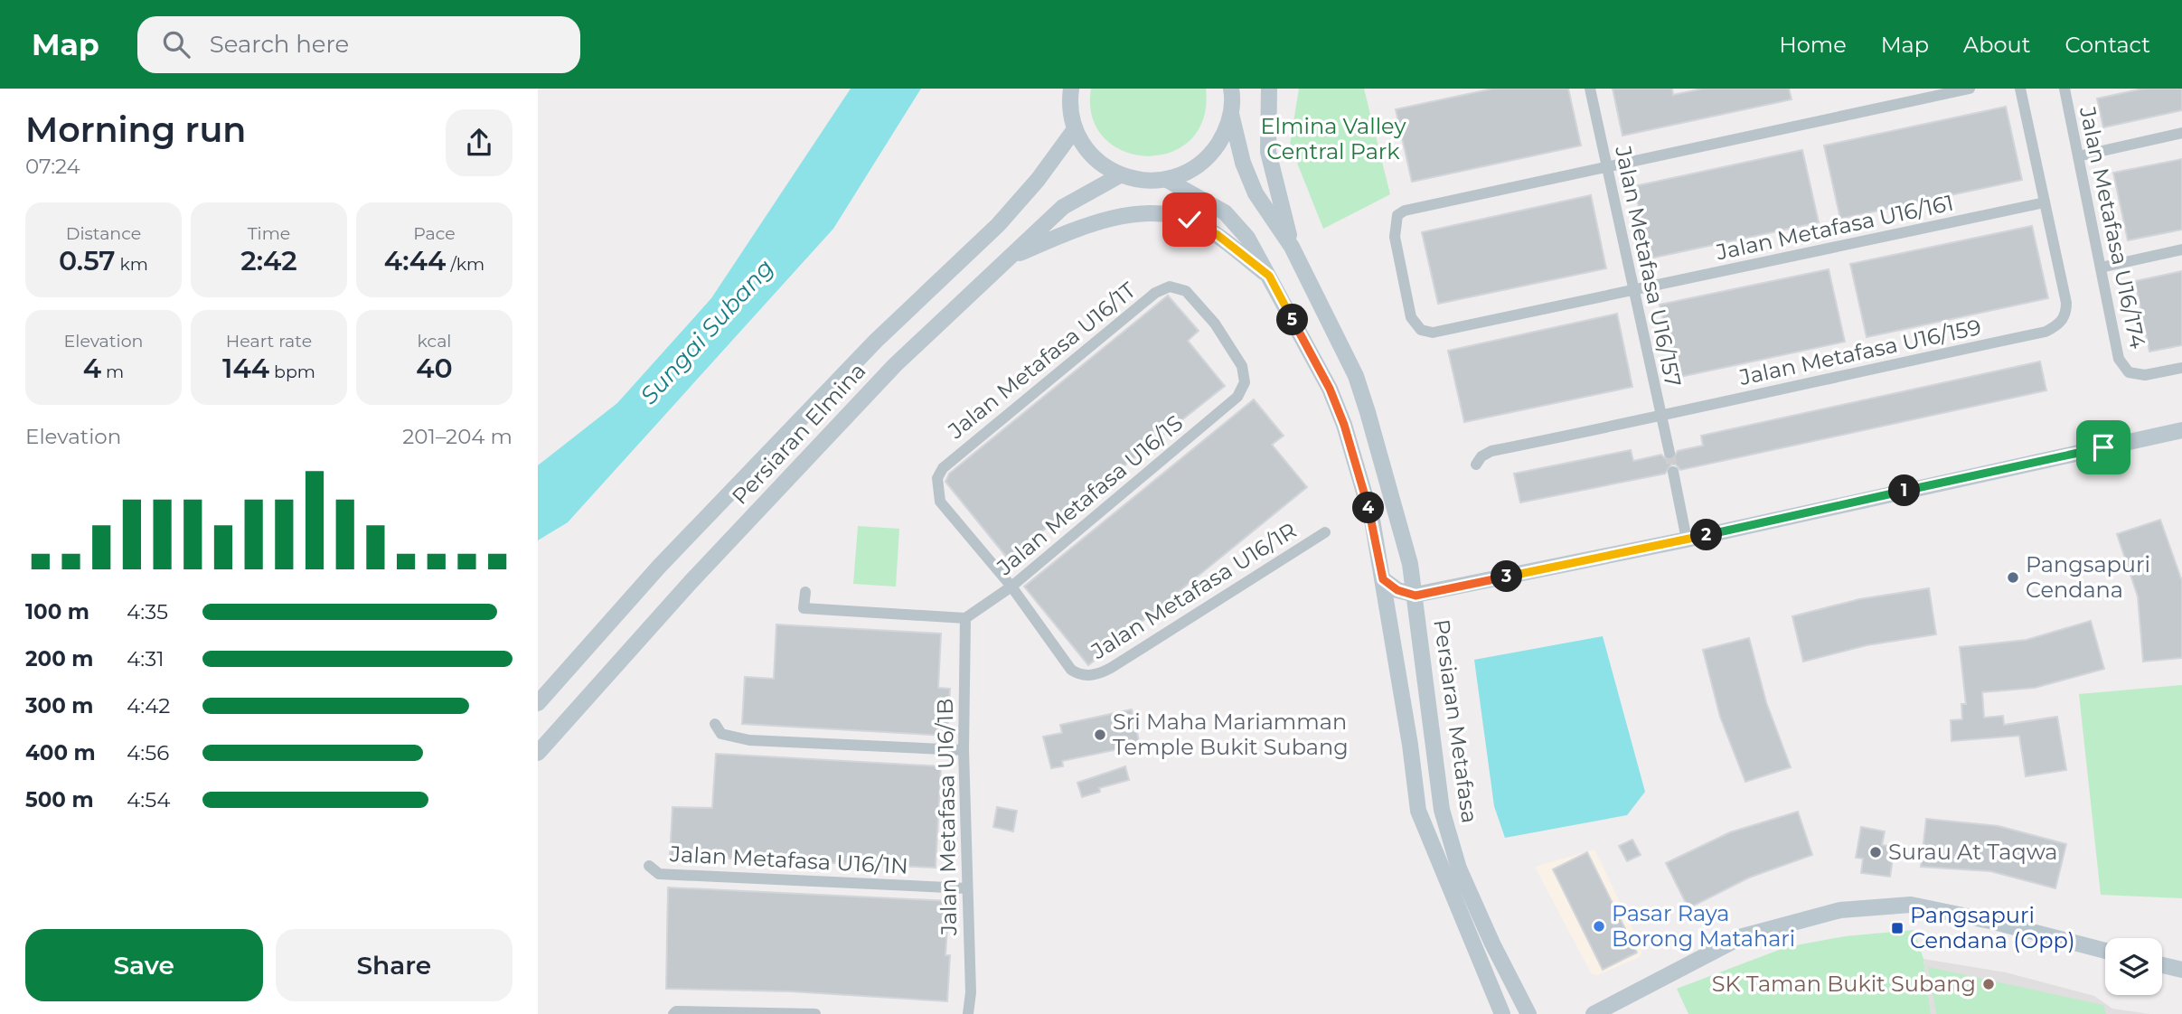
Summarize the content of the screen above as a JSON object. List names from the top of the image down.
{
  "streets": {
    "main road": ["Persiaran Elmina", "Persiaran Metafasa"],
    "street": [
      "Jalan Metafasa U16/161",
      "Jalan Metafasa U16/174",
      "Jalan Metafasa U16/157",
      "Jalan Metafasa U16/159",
      "Jalan Metafasa U16/1T",
      "Jalan Metafasa U16/1S",
      "Jalan Metafasa U16/1R",
      "Jalan Metafasa U16/1B",
      "Jalan Metafasa U16/1N"
    ]
  },
  "crossings": [
    ["Jalan Metafasa U16/161", "Jalan Metafasa U16/157"],
    ["Jalan Metafasa U16/161", "Jalan Metafasa U16/159"],
    ["Jalan Metafasa U16/157", "Jalan Metafasa U16/159"],
    ["Jalan Metafasa U16/1T", "Jalan Metafasa U16/1S"],
    ["Jalan Metafasa U16/1T", "Jalan Metafasa U16/1R"],
    ["Jalan Metafasa U16/1S", "Jalan Metafasa U16/1R"],
    ["Jalan Metafasa U16/1S", "Jalan Metafasa U16/1B"],
    ["Jalan Metafasa U16/1B", "Jalan Metafasa U16/1N"]
  ],
  "water": ["Sungai Subang"],
  "parks": ["Elmina Valley Central Park"],
  "places": {
    "other": [
      "Pangsapuri Cendana",
      "Sri Maha Mariamman Temple Bukit Subang",
      "Surau At Taqwa",
      "Pasar Raya Borong Matahari",
      "SK Taman Bukit Subang"
    ],
    "transit": ["Pangsapuri Cendana (Opp)"]
  },
  "page": {
    "header": "Map",
    "search": "Search here",
    "nav": [
      "Home",
      "Map",
      "About",
      "Contact"
    ],
    "heading": ["Morning run", "07:24"],
    "stats": [
      ["Distance", "0.57 km"],
      ["Time", "2:42"],
      ["Pace", "4:44 /km"],
      ["Elevation", "4 m"],
      ["Heart rate", "144 bpm"],
      ["kcal", "40"]
    ],
    "pins": [
      "5",
      "1",
      "4",
      "2",
      "3"
    ],
    "chart": ["Elevation", "201–204 m"],
    "list": [
      {
        "name": "100 m",
        "note": "4:35"
      },
      {
        "name": "200 m",
        "note": "4:31"
      },
      {
        "name": "300 m",
        "note": "4:42"
      },
      {
        "name": "400 m",
        "note": "4:56"
      },
      {
        "name": "500 m",
        "note": "4:54"
      }
    ],
    "buttons": ["Save", "Share"]
  }
}
